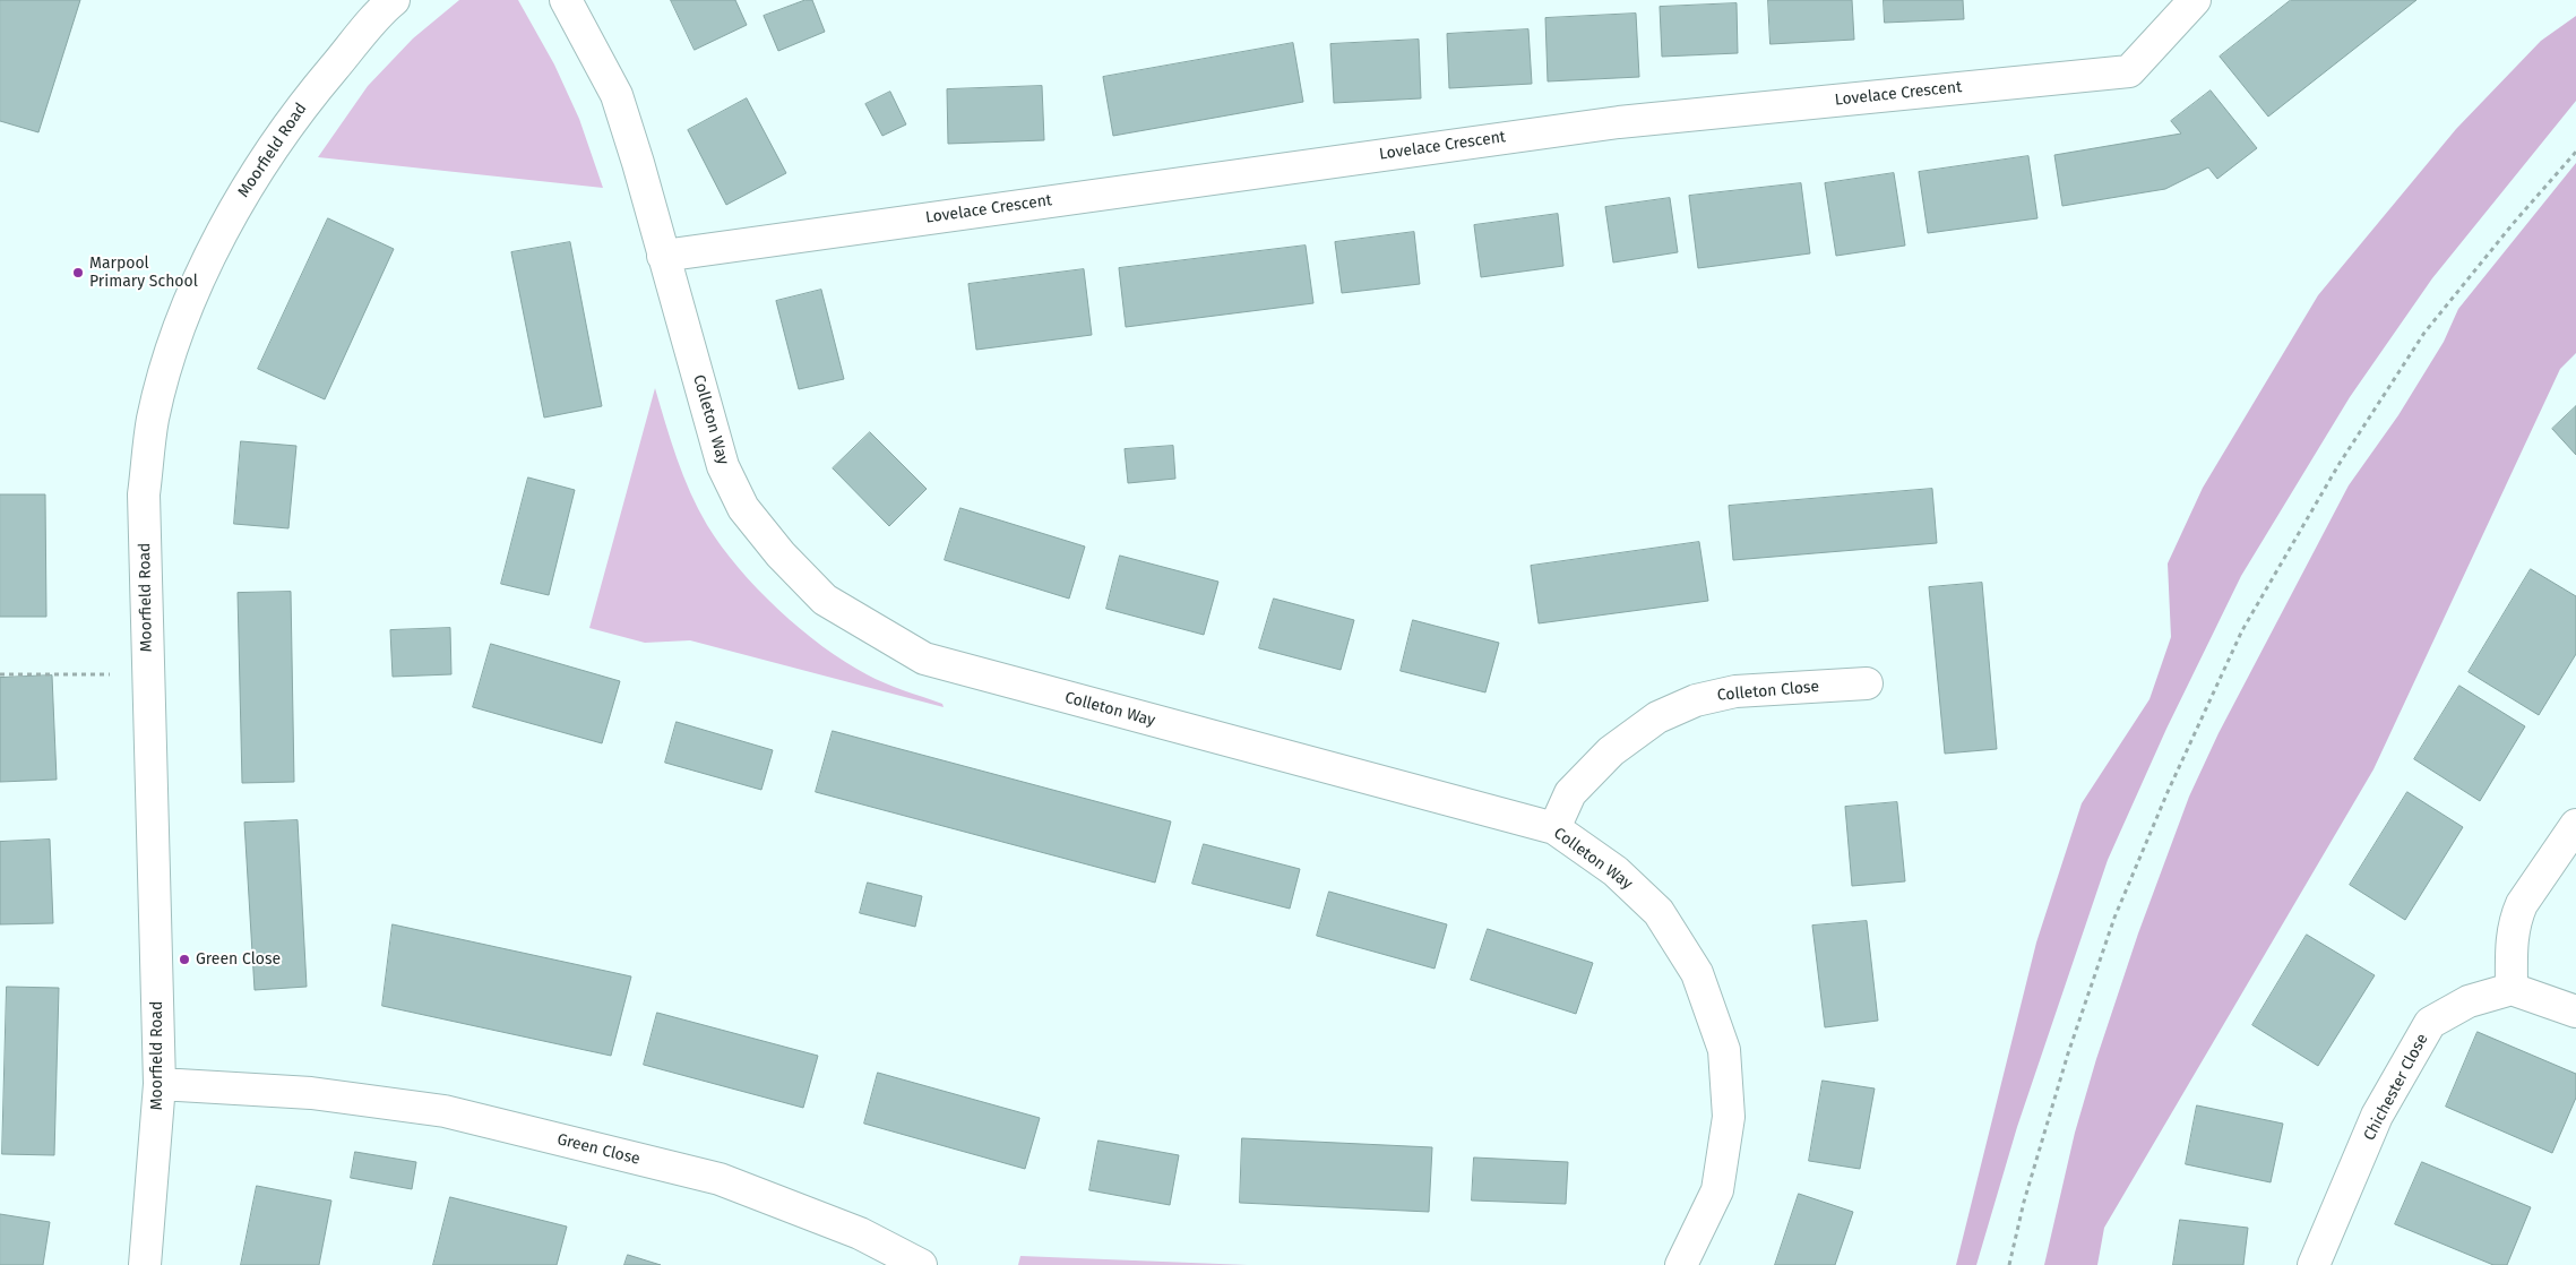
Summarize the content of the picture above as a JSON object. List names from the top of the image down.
{
  "streets": {
    "street": [
      "Lovelace Crescent",
      "Moorfield Road",
      "Colleton Way",
      "Colleton Close",
      "Chichester Close",
      "Green Close"
    ]
  },
  "crossings": [
    ["Lovelace Crescent", "Colleton Way"],
    ["Moorfield Road", "Green Close"],
    ["Colleton Way", "Colleton Close"]
  ],
  "places": ["Marpool Primary School", "Green Close"]
}
